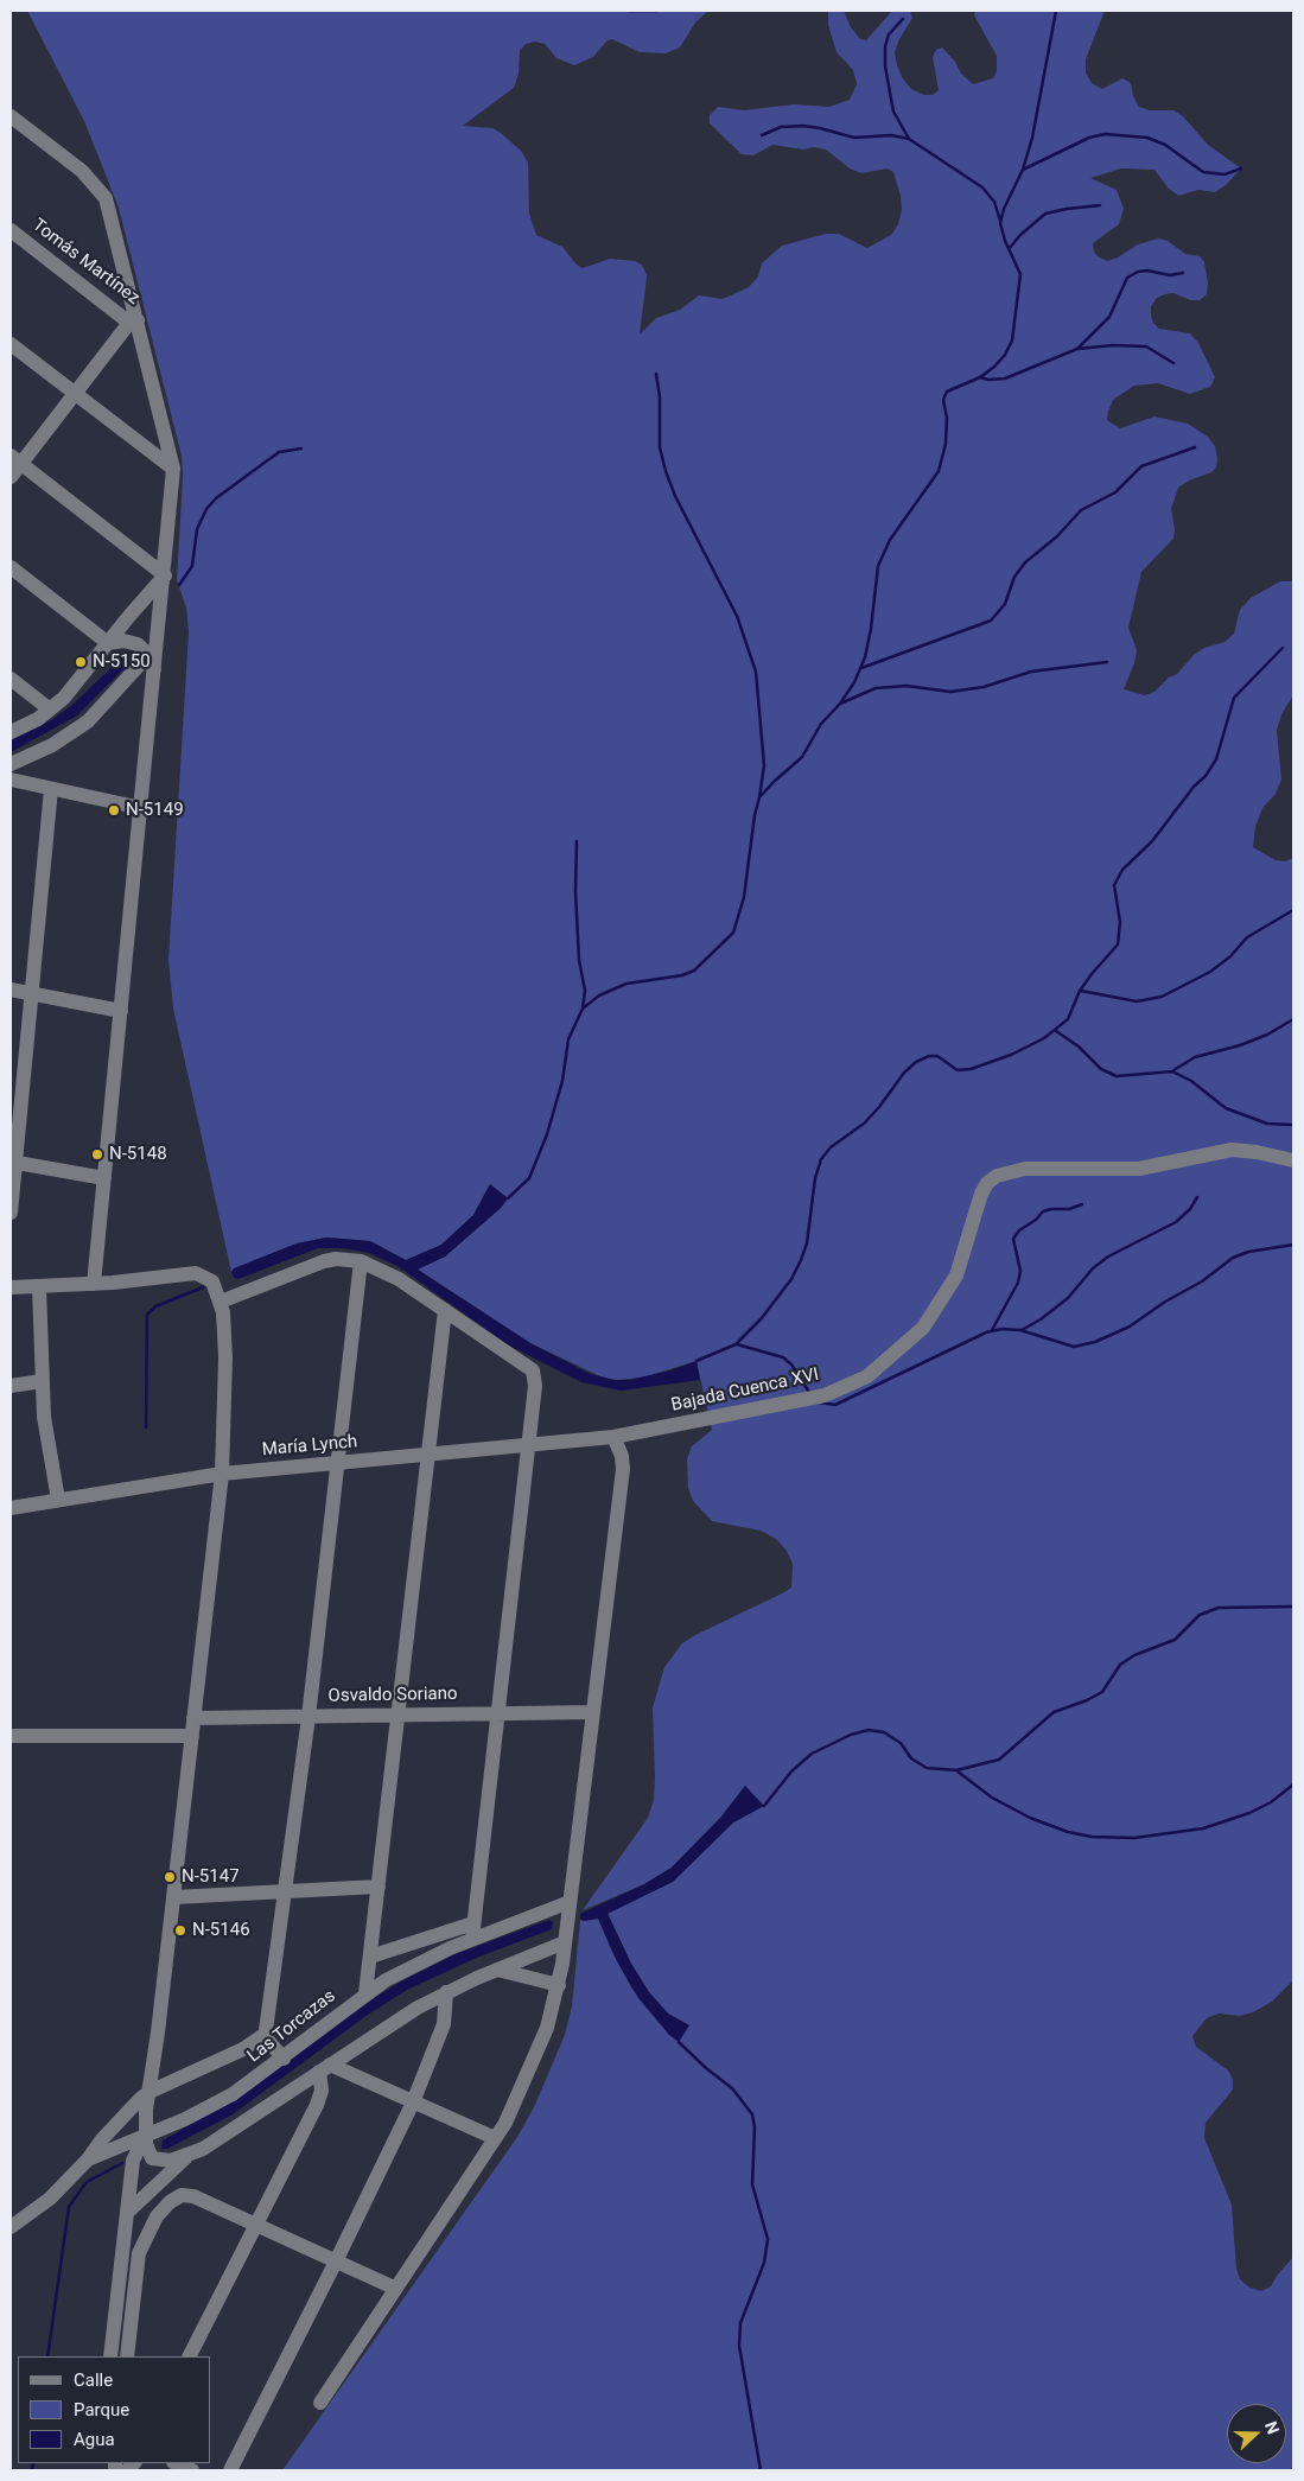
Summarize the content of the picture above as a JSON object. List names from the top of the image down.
{
  "streets": {
    "street": [
      "Tomás Martínez",
      "Bajada Cuenca XVI",
      "María Lynch",
      "Osvaldo Soriano",
      "Las Torcazas"
    ]
  },
  "crossings": [
    ["Bajada Cuenca XVI", "María Lynch"]
  ],
  "places": [
    "N-5150",
    "N-5149",
    "N-5148",
    "N-5147",
    "N-5146"
  ],
  "legend": ["Calle", "Parque", "Agua"],
  "north": "right"
}
